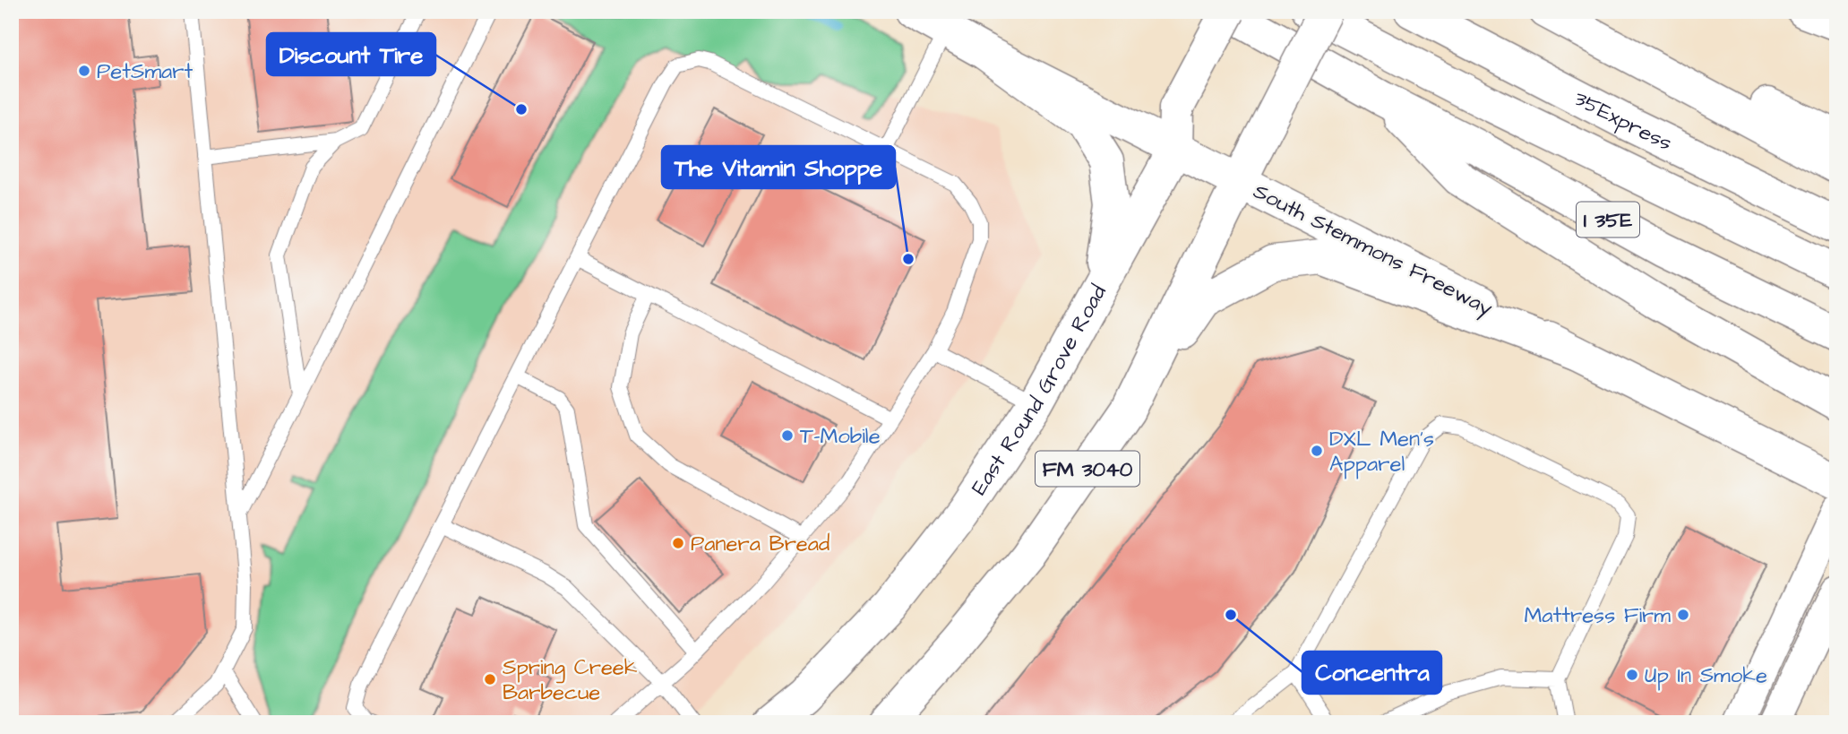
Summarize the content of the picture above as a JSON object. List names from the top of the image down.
{
  "streets": {
    "main road": [
      "35Express",
      "I 35E",
      "South Stemmons Freeway",
      "East Round Grove Road",
      "FM 3040"
    ]
  },
  "crossings": [
    ["I 35E", "East Round Grove Road"],
    ["South Stemmons Freeway", "East Round Grove Road"],
    ["South Stemmons Freeway", "FM 3040"]
  ],
  "places": [
    "PetSmart",
    "Discount Tire",
    "The Vitamin Shoppe",
    "T-Mobile",
    "DXL Men's Apparel",
    "Panera Bread",
    "Concentra",
    "Mattress Firm",
    "Up In Smoke",
    "Spring Creek Barbecue"
  ]
}
